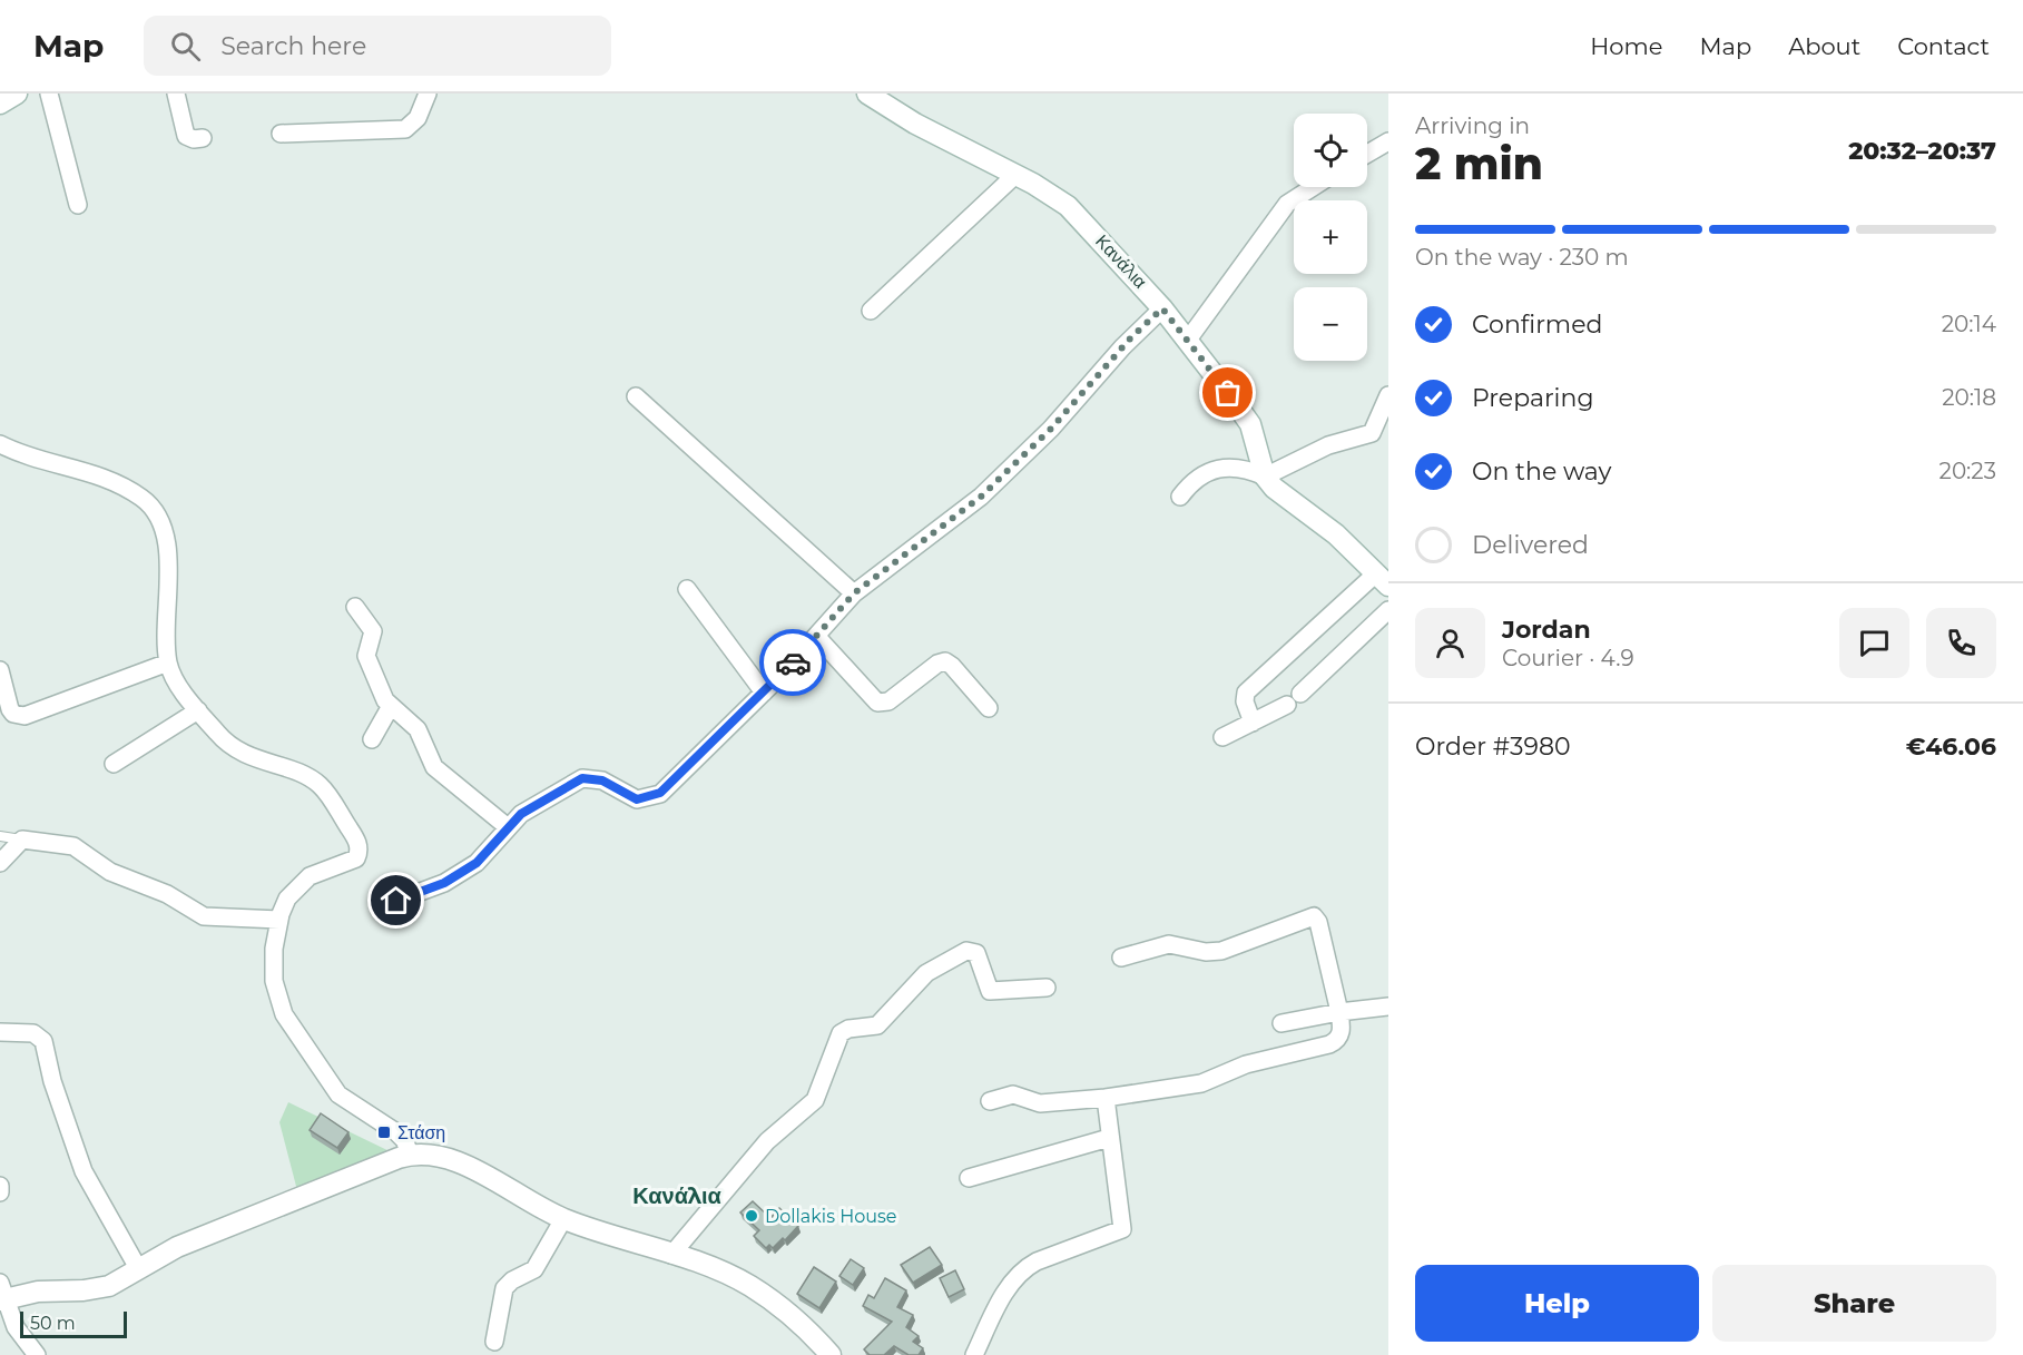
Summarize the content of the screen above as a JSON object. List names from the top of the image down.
{
  "streets": {
    "street": ["Κανάλια"]
  },
  "districts": ["Κανάλια"],
  "places": {
    "transit": ["Στάση"],
    "other": ["Dollakis House"]
  },
  "scale_bar": "50 m",
  "page": {
    "header": "Map",
    "search": "Search here",
    "nav": [
      "Home",
      "Map",
      "About",
      "Contact"
    ],
    "heading": ["2 min", "Arriving in", "20:32–20:37"],
    "panel": [
      "Jordan",
      "Courier · 4.9",
      "Order #3980",
      "€46.06"
    ],
    "map_buttons": ["+", "−"],
    "bar": "On the way · 230 m",
    "list": [
      ["Confirmed", "20:14"],
      ["Preparing", "20:18"],
      ["On the way", "20:23"],
      "Delivered"
    ],
    "buttons": ["Help", "Share"],
    "scale": "50 m"
  }
}
